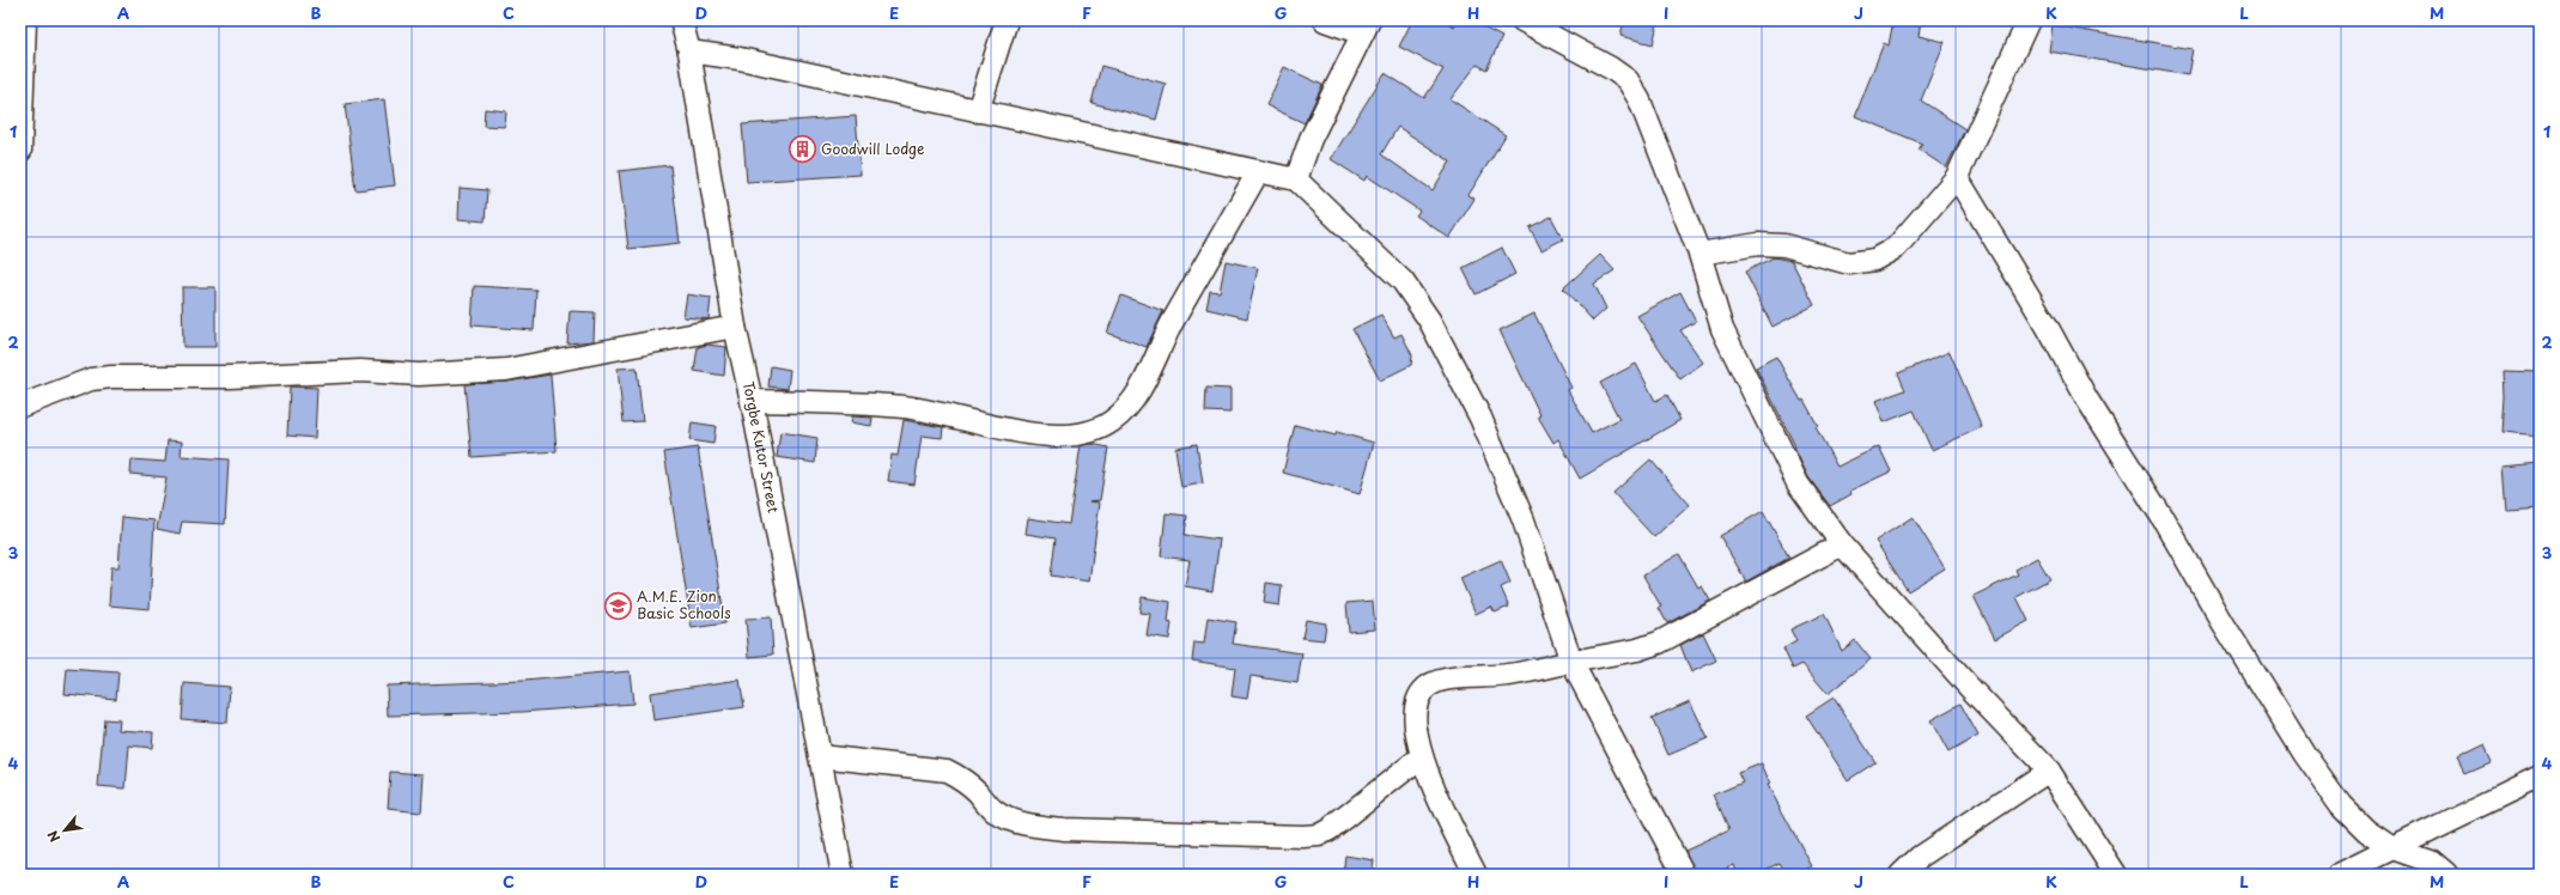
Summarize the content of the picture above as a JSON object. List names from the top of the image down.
{
  "streets": {
    "street": ["Torgbe Kutor Street"]
  },
  "places": {
    "building": ["Goodwill Lodge"],
    "school or university": ["A.M.E. Zion Basic Schools"]
  },
  "north": "bottom left",
  "grid": {
    "columns": [
      "A",
      "B",
      "C",
      "D",
      "E",
      "F",
      "G",
      "H",
      "I",
      "J",
      "K",
      "L",
      "M"
    ],
    "rows": [
      "1",
      "2",
      "3",
      "4"
    ]
  }
}
